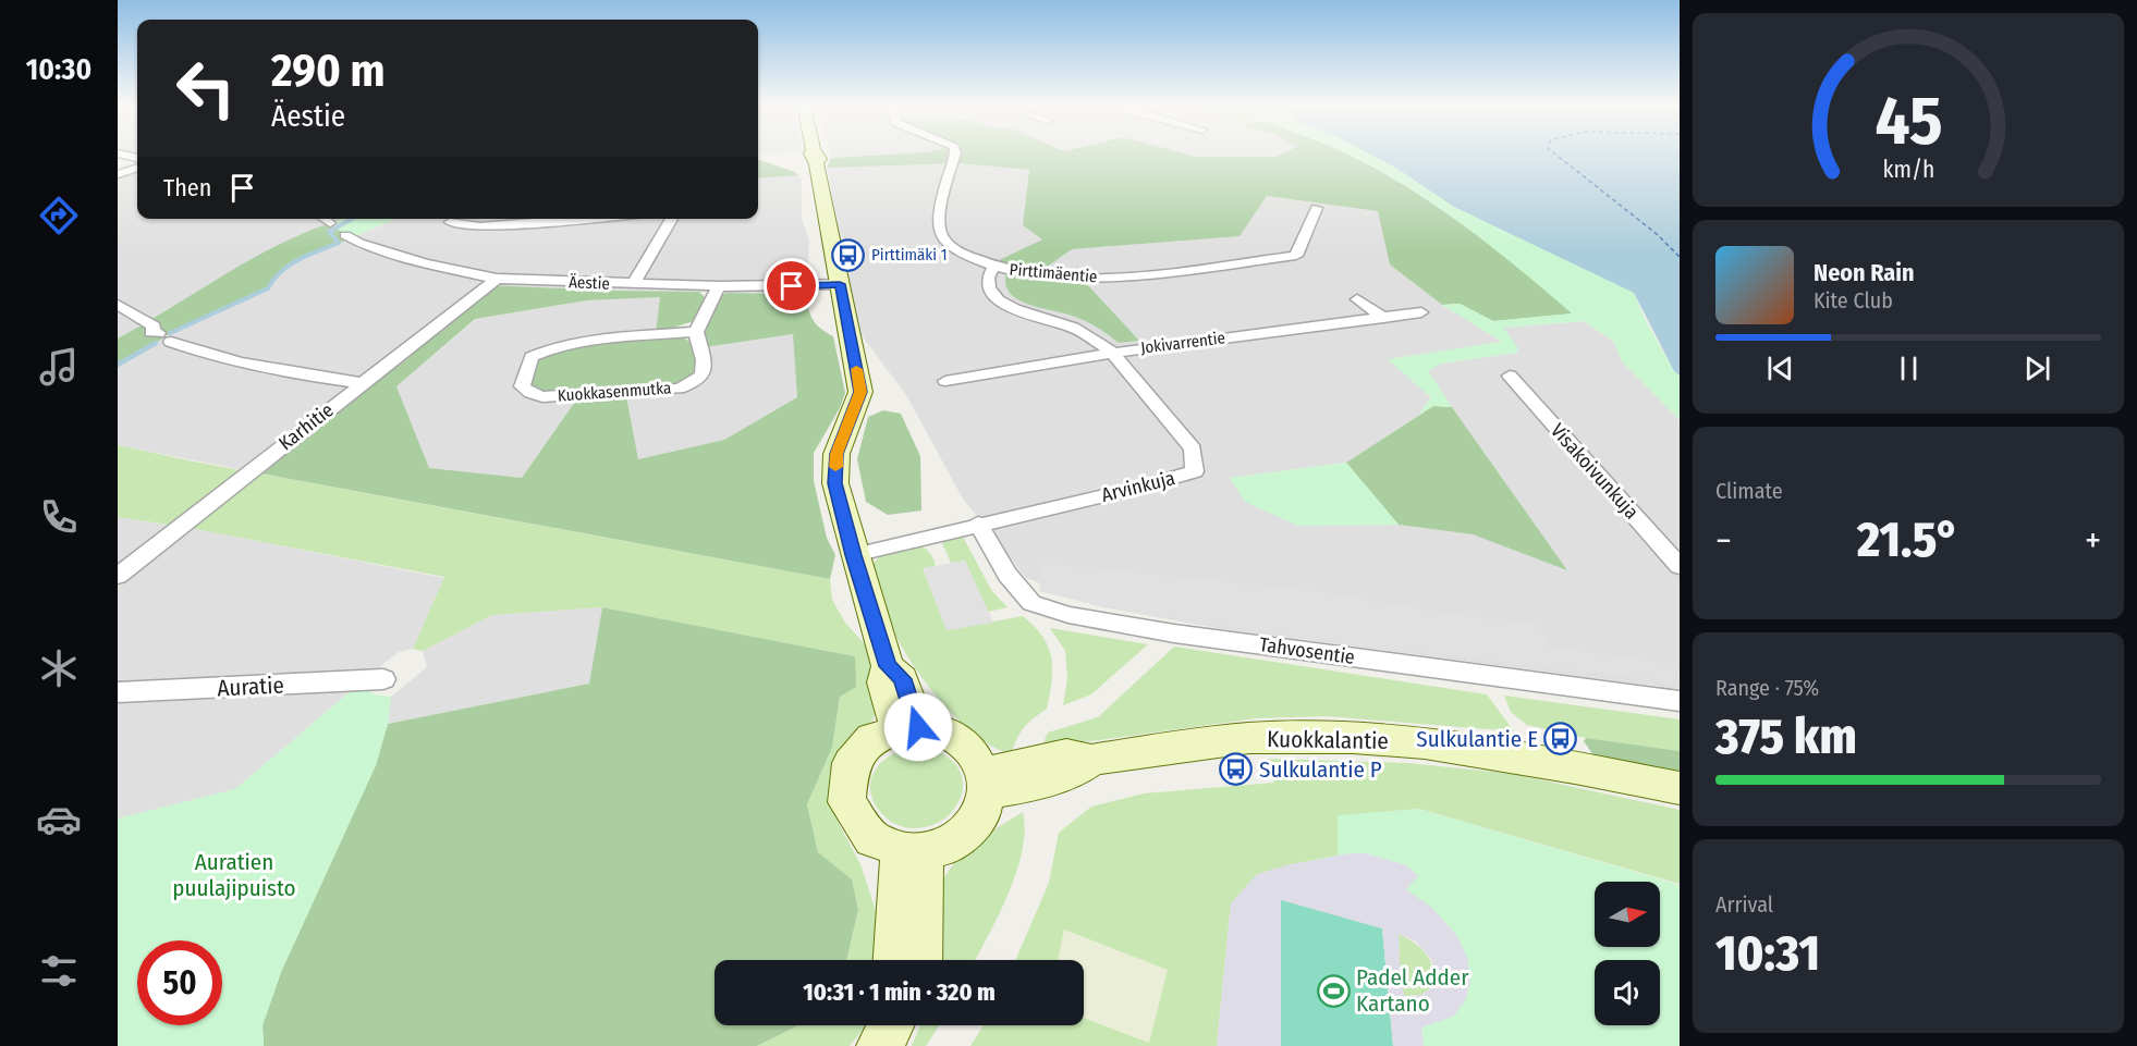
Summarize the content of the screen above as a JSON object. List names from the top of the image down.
{
  "streets": {
    "main road": ["Kuokkalantie"],
    "street": [
      "Pirttimäentie",
      "Äestie",
      "Jokivarrentie",
      "Kuokkasenmutka",
      "Karhitie",
      "Visakoivunkuja",
      "Arvinkuja",
      "Tahvosentie",
      "Auratie"
    ]
  },
  "crossings": [
    ["Pirttimäentie", "Arvinkuja"],
    ["Äestie", "Karhitie"],
    ["Jokivarrentie", "Arvinkuja"],
    ["Arvinkuja", "Tahvosentie"]
  ],
  "parks": ["Auratien puulajipuisto"],
  "places": {
    "bus stop": ["Pirttimäki 1", "Sulkulantie E", "Sulkulantie P"],
    "sports": ["Padel Adder Kartano"]
  },
  "north": "right",
  "page": {
    "tabs": "10:30",
    "turn": ["290 m", "Äestie"],
    "then": "Then",
    "song": ["Neon Rain", "Kite Club"],
    "tile": [
      "Climate",
      ["Range · 75%", "375 km"],
      ["Arrival", "10:31"]
    ],
    "heat": ["−", "21.5°", "+"],
    "limit": "50",
    "trip": "10:31 · 1 min · 320 m",
    "gauge": ["45", "km/h"]
  }
}
